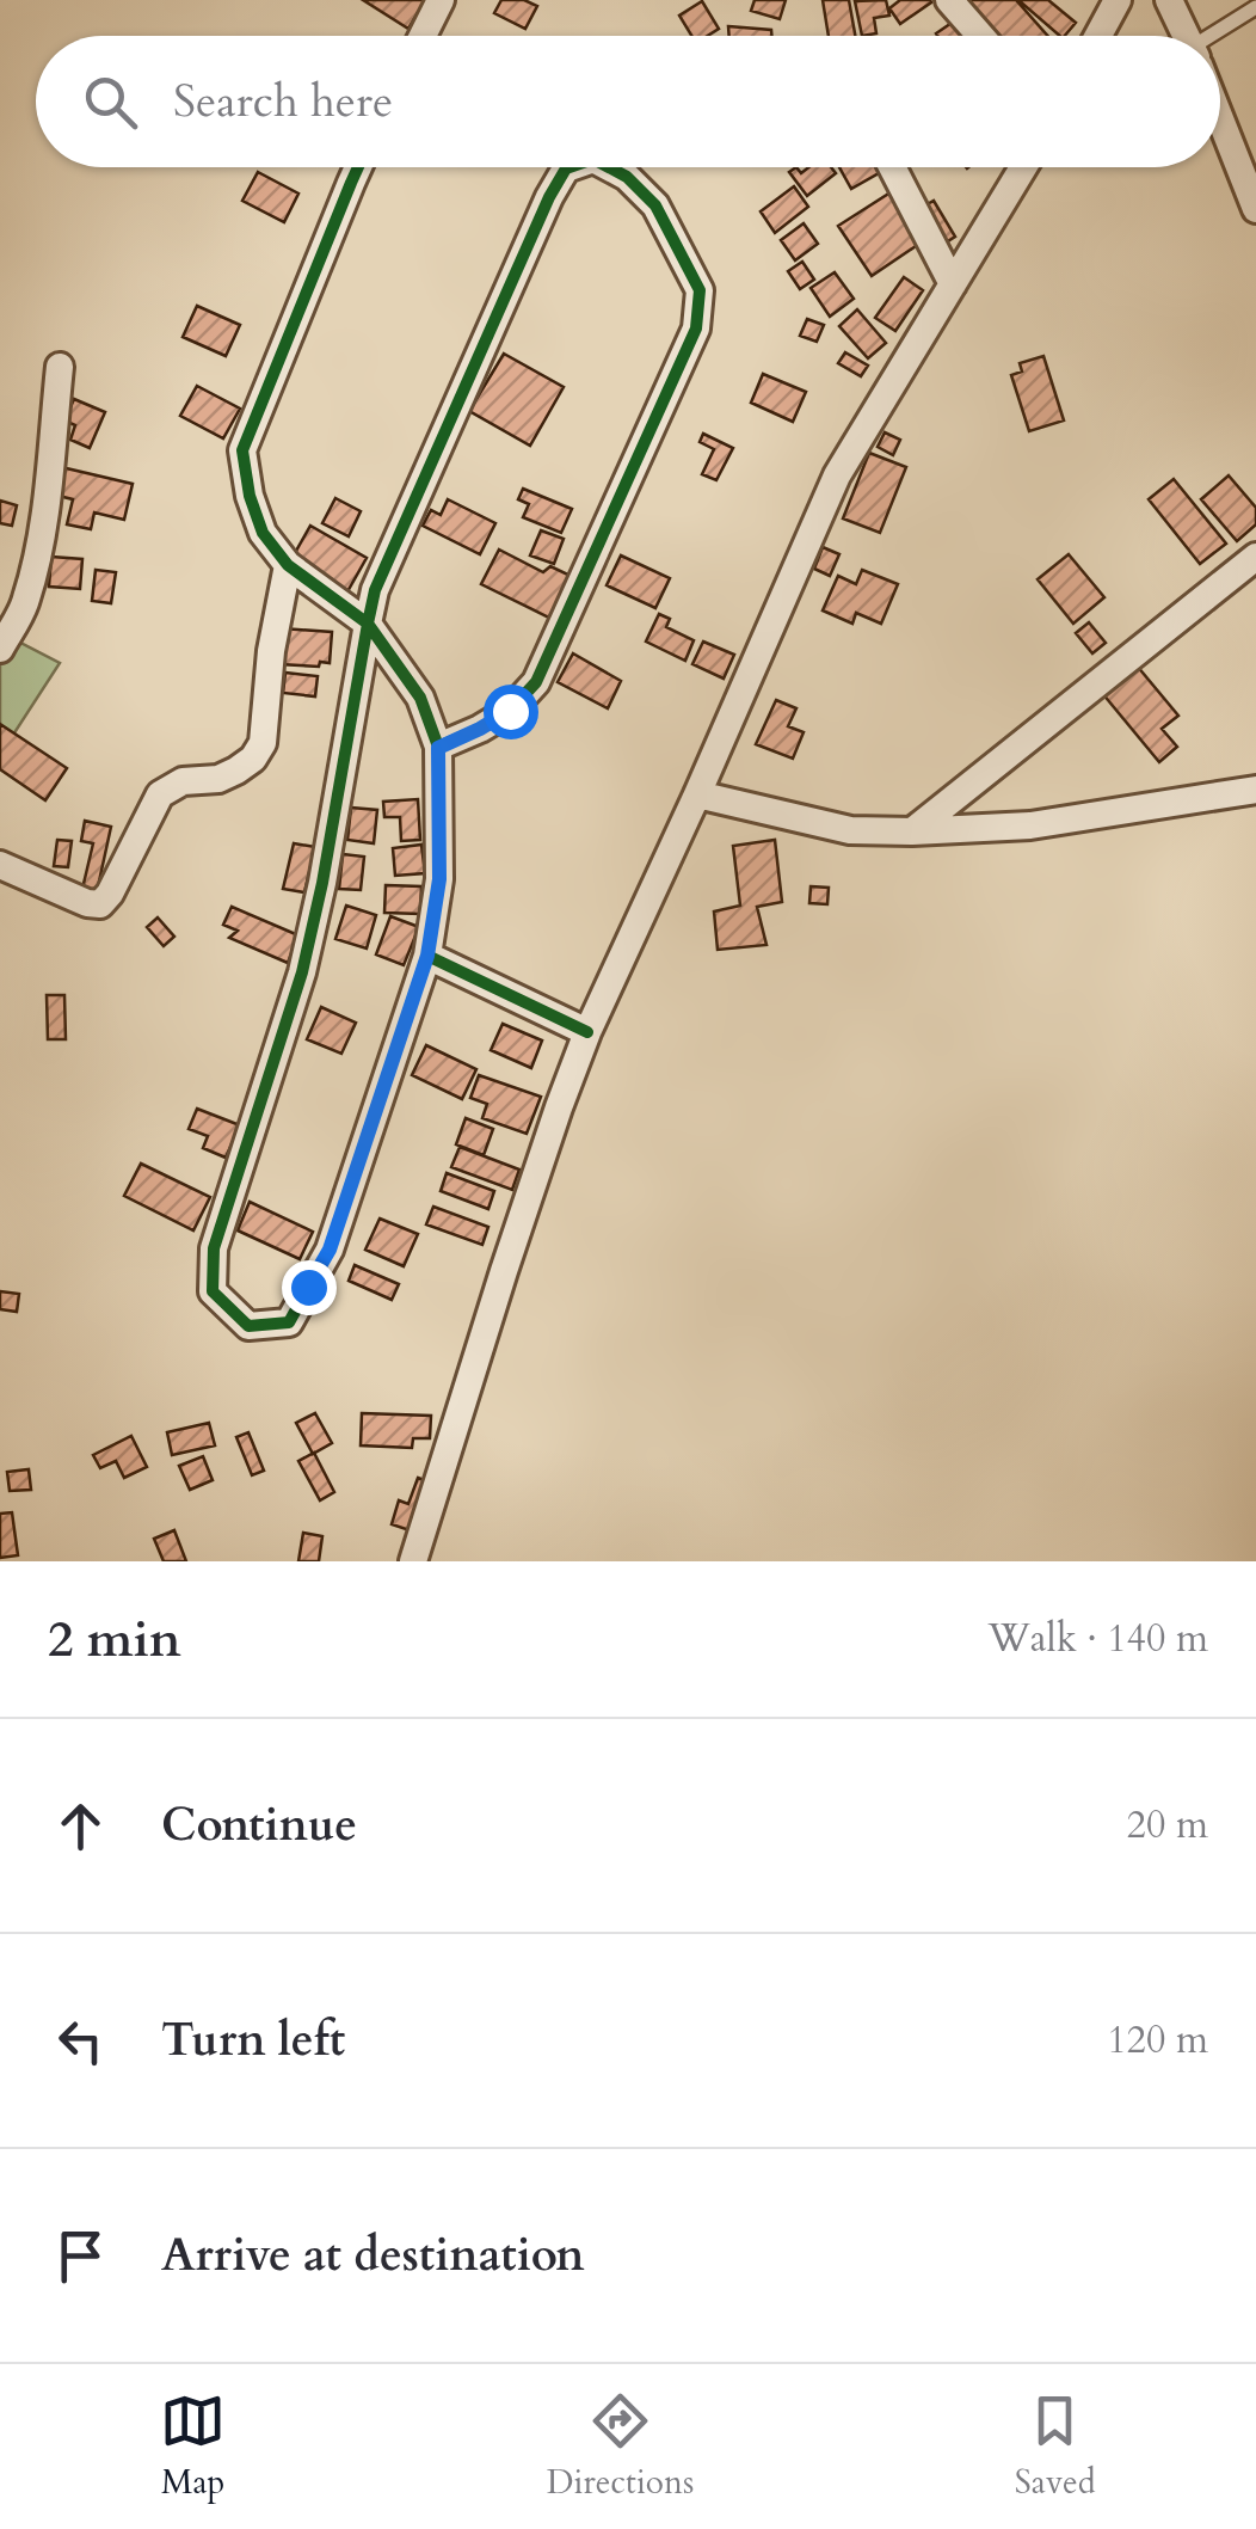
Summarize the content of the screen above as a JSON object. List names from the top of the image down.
{
  "page": {
    "search": "Search here",
    "heading": ["2 min", "Walk · 140 m"],
    "list": [
      ["Continue", "20 m"],
      ["Turn left", "120 m"],
      "Arrive at destination"
    ],
    "nav": ["Map", "Directions", "Saved"]
  }
}
